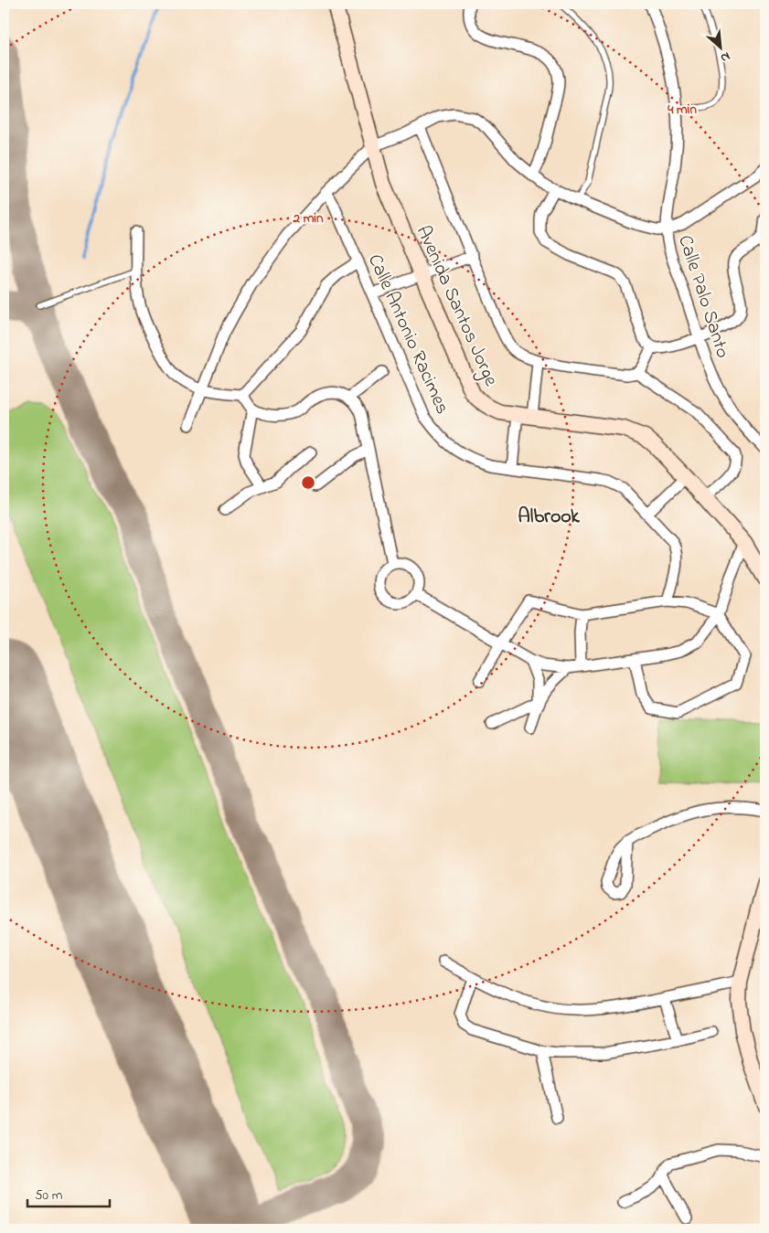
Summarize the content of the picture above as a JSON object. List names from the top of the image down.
{
  "streets": {
    "main road": ["Avenida Santos Jorge"],
    "street": ["Calle Palo Santo", "Calle Antonio Racimes"]
  },
  "districts": ["Albrook"],
  "scale_bar": "50 m",
  "north": "bottom right",
  "rings": ["4 min", "2 min"]
}
